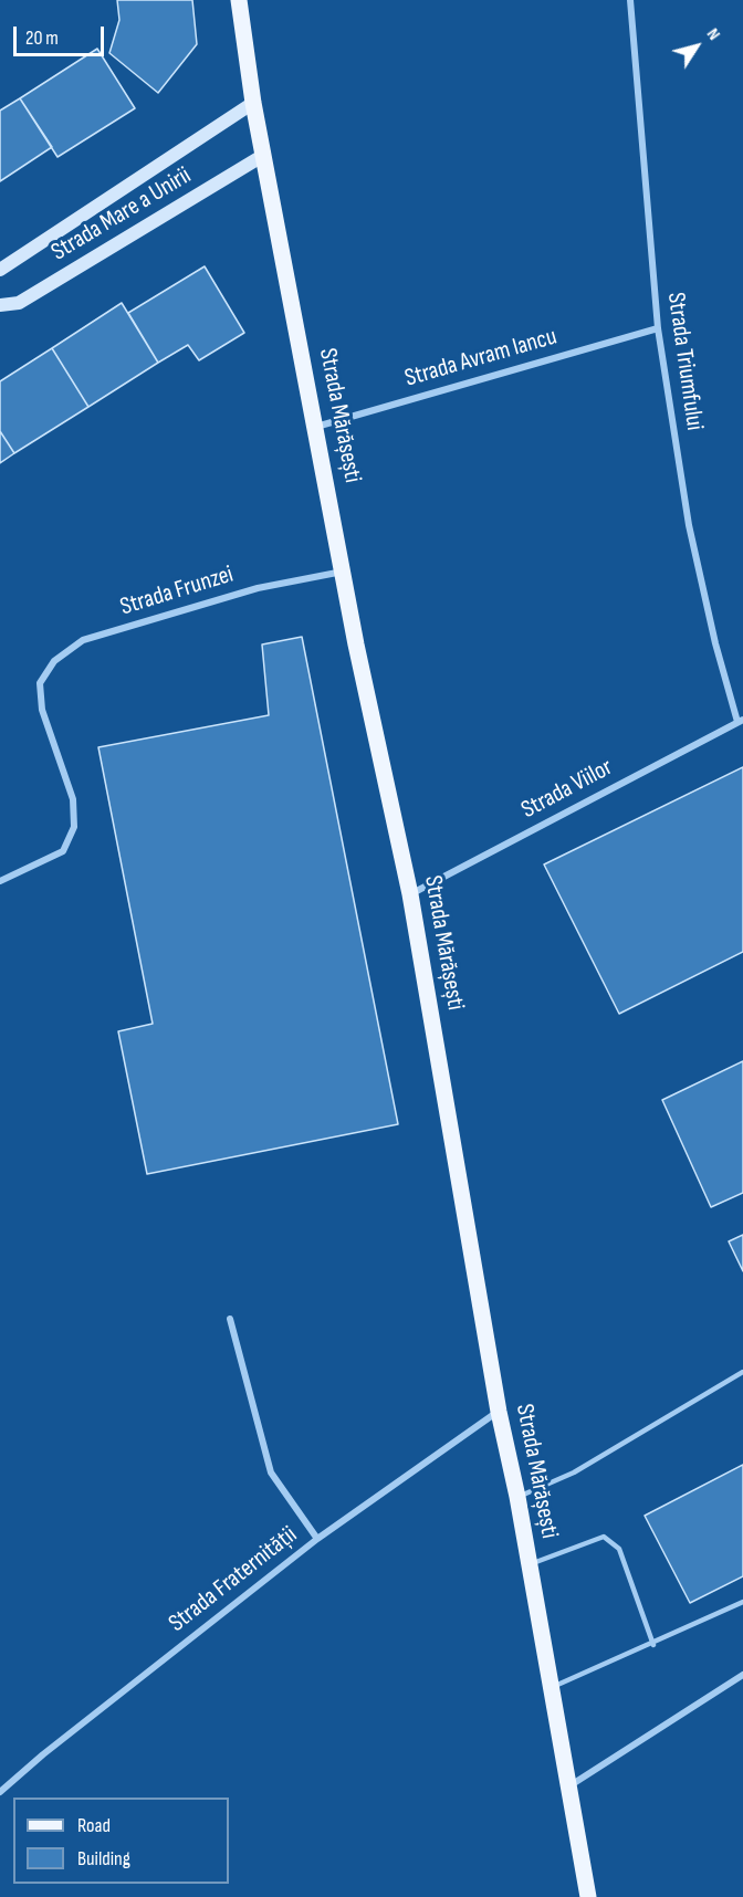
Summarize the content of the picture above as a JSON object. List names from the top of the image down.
{
  "streets": {
    "main road": ["Strada Mare a Unirii", "Strada Mărășești"],
    "street": [
      "Strada Avram Iancu",
      "Strada Triumfului",
      "Strada Frunzei",
      "Strada Viilor",
      "Strada Fraternității"
    ]
  },
  "crossings": [
    ["Strada Mare a Unirii", "Strada Mărășești"],
    ["Strada Avram Iancu", "Strada Triumfului"],
    ["Strada Avram Iancu", "Strada Mărășești"],
    ["Strada Triumfului", "Strada Viilor"],
    ["Strada Mărășești", "Strada Frunzei"],
    ["Strada Mărășești", "Strada Viilor"],
    ["Strada Mărășești", "Strada Fraternității"]
  ],
  "legend": ["Road", "Building"],
  "scale_bar": "20 m",
  "north": "top right"
}
